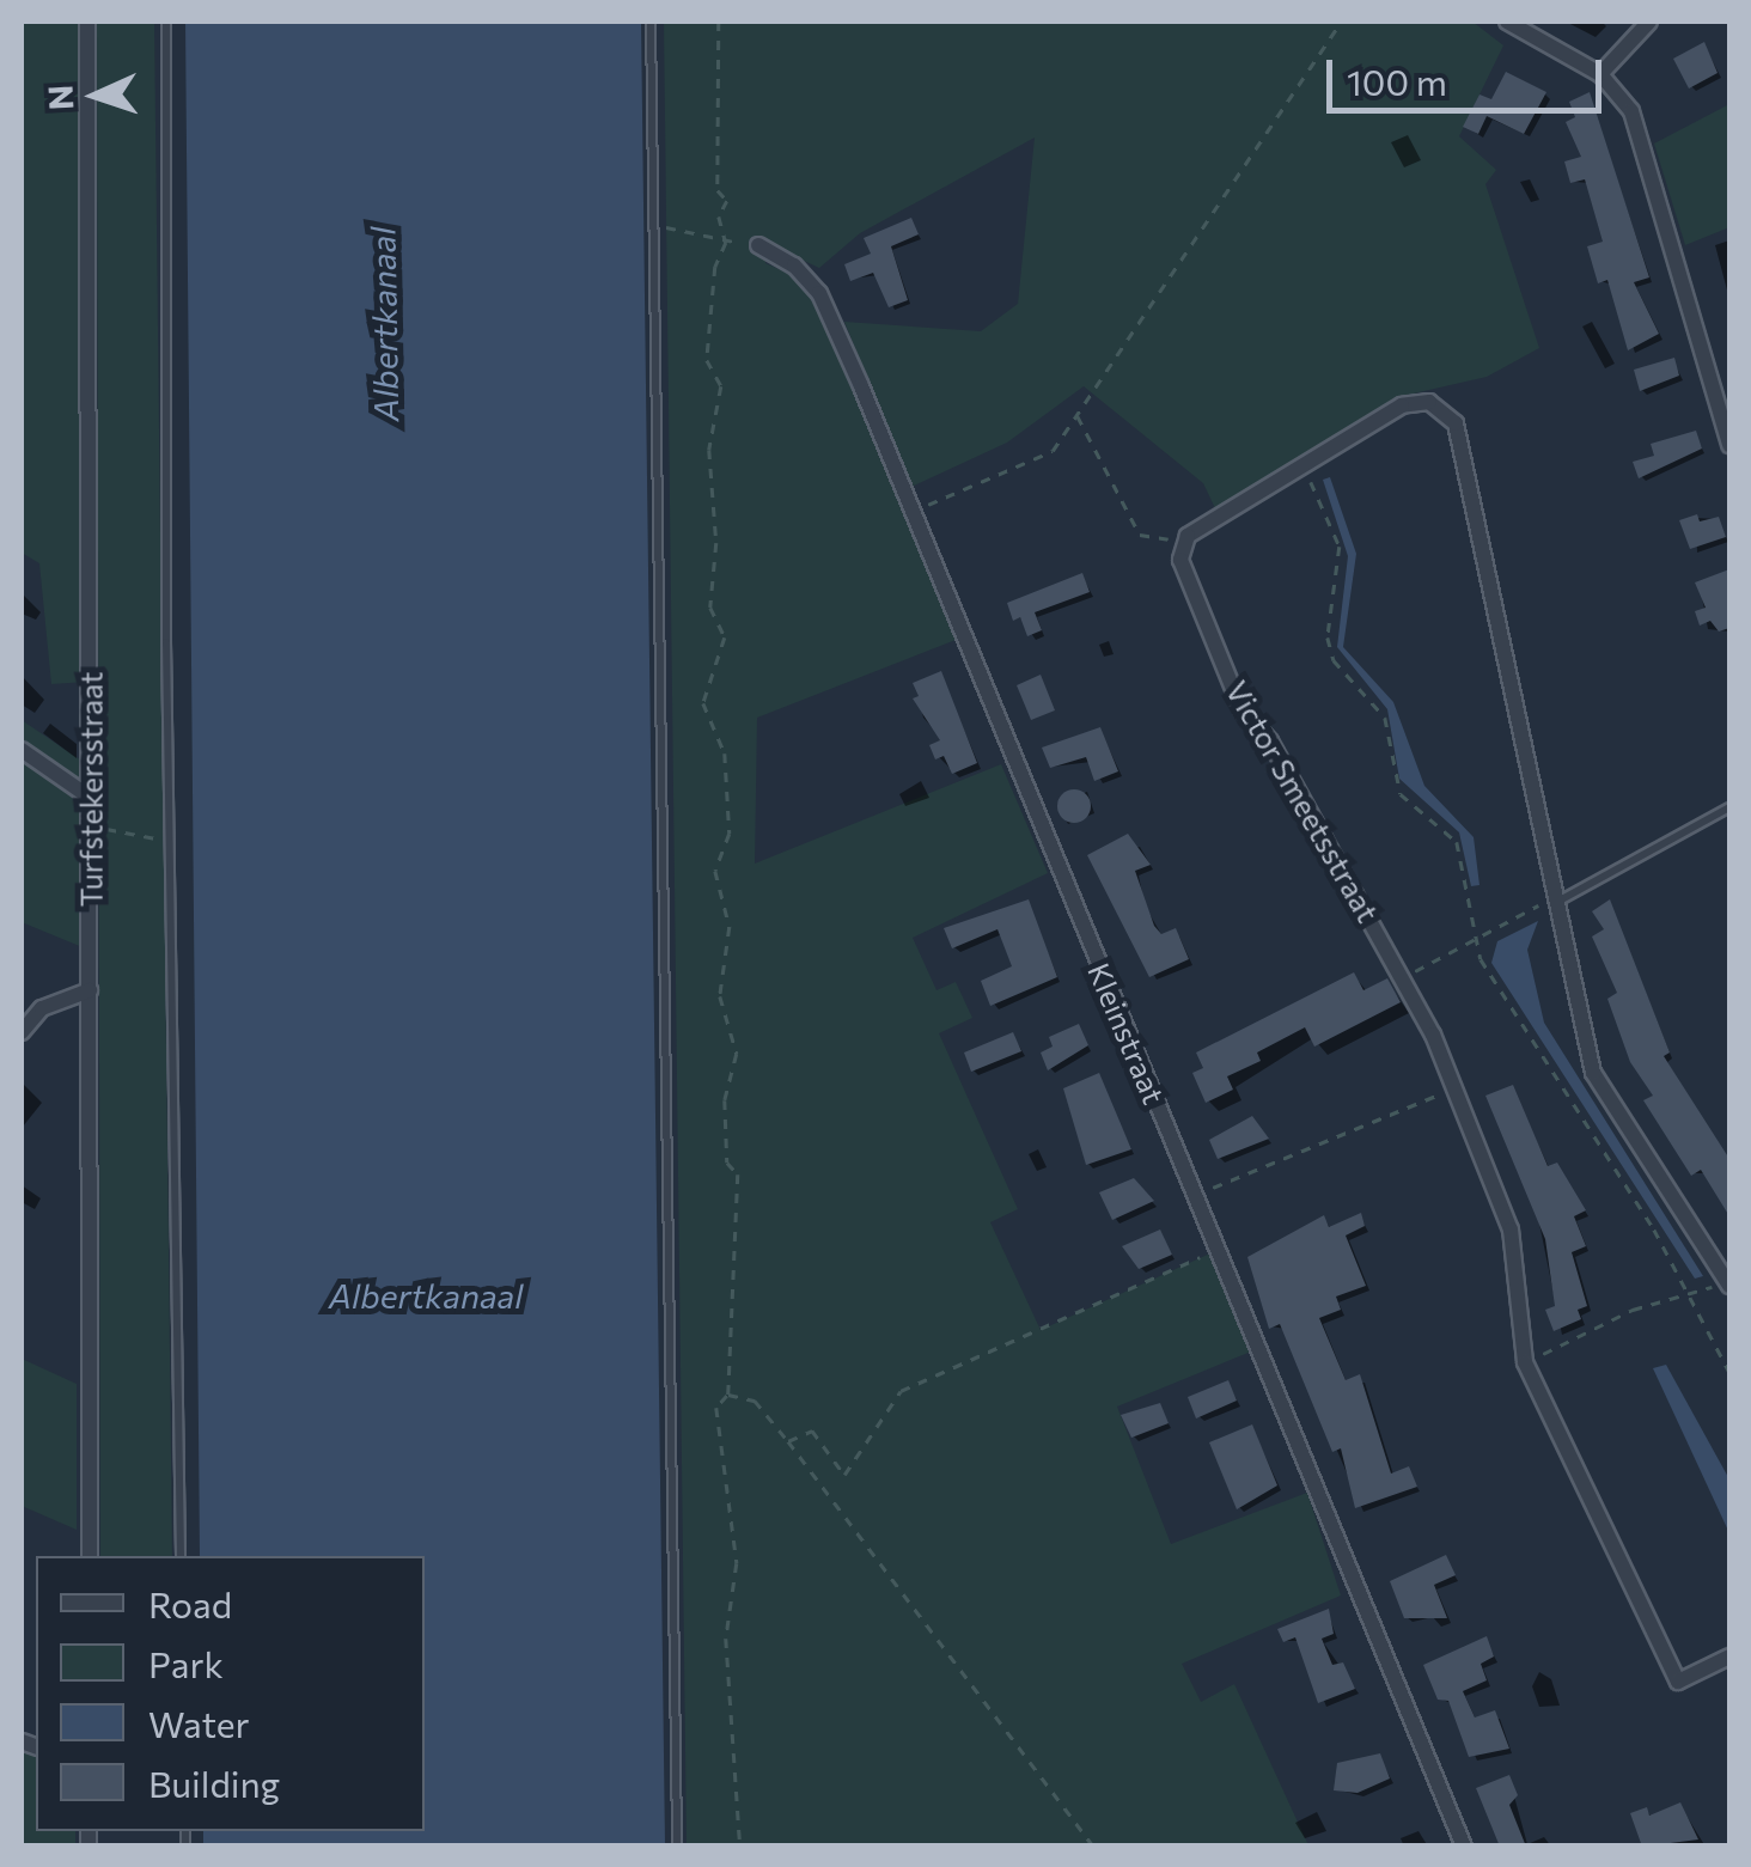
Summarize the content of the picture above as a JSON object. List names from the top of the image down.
{
  "streets": {
    "street": ["Turfstekersstraat", "Victor Smeetsstraat", "Kleinstraat"]
  },
  "water": ["Albertkanaal"],
  "legend": [
    "Road",
    "Park",
    "Water",
    "Building"
  ],
  "scale_bar": "100 m",
  "north": "left"
}
